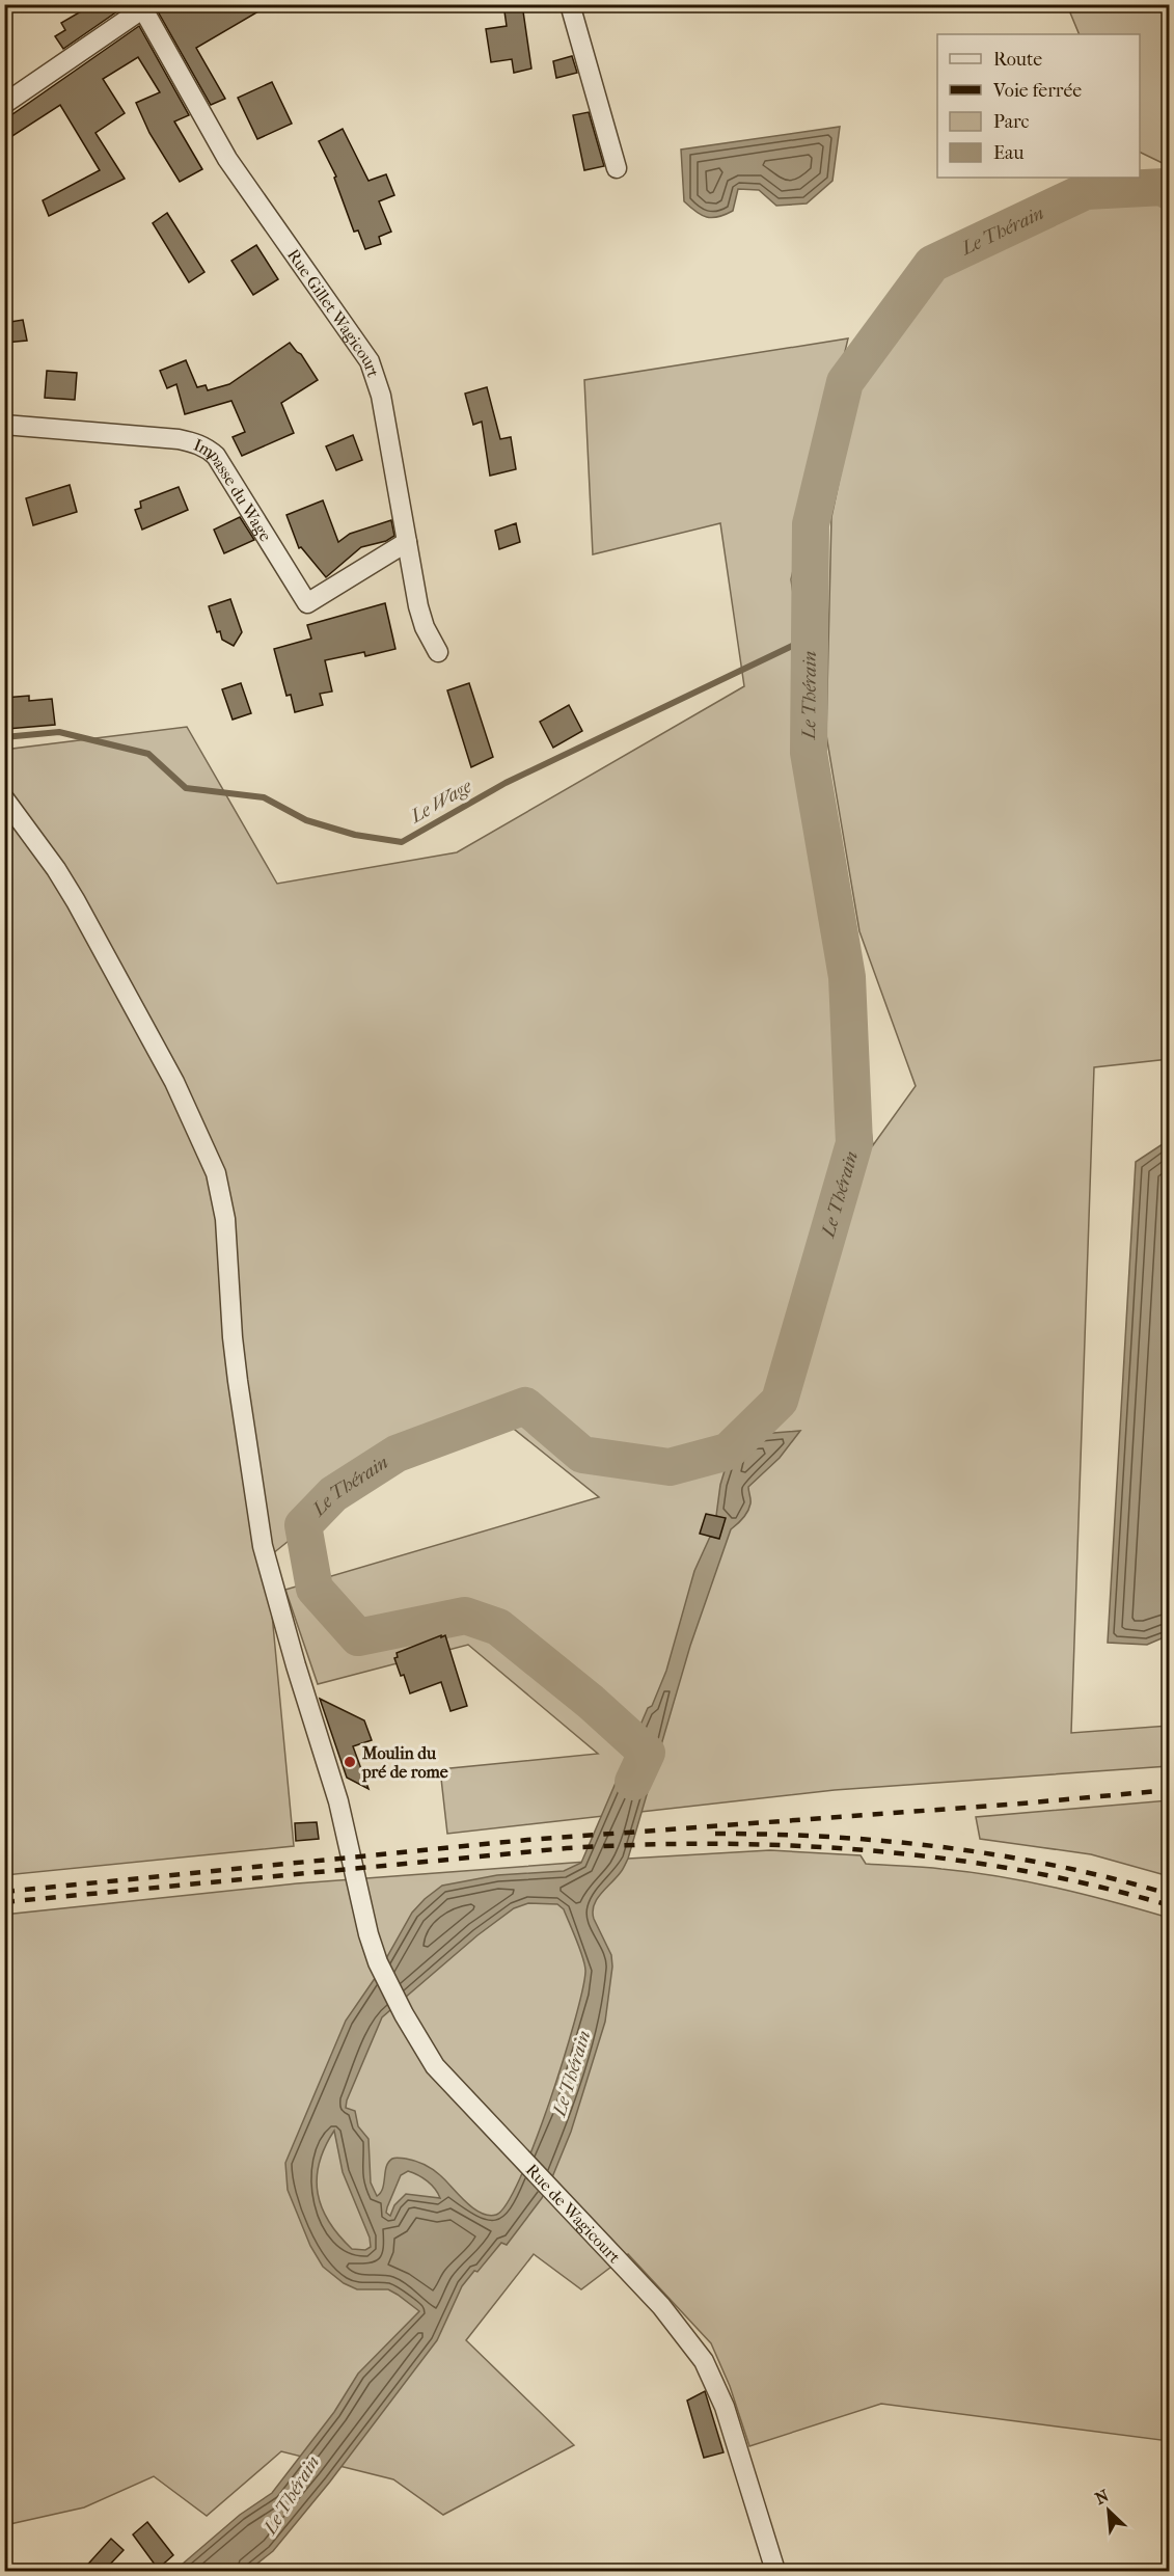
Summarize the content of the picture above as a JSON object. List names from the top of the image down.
{
  "streets": {
    "street": ["Rue Gillet Wagicourt", "Impasse du Wage", "Rue de Wagicourt"]
  },
  "crossings": [
    ["Rue Gillet Wagicourt", "Impasse du Wage"]
  ],
  "water": ["Le Thérain", "Le Wage"],
  "places": ["Moulin du pré de rome"],
  "legend": [
    "Route",
    "Voie ferrée",
    "Parc",
    "Eau"
  ],
  "north": "top left"
}
